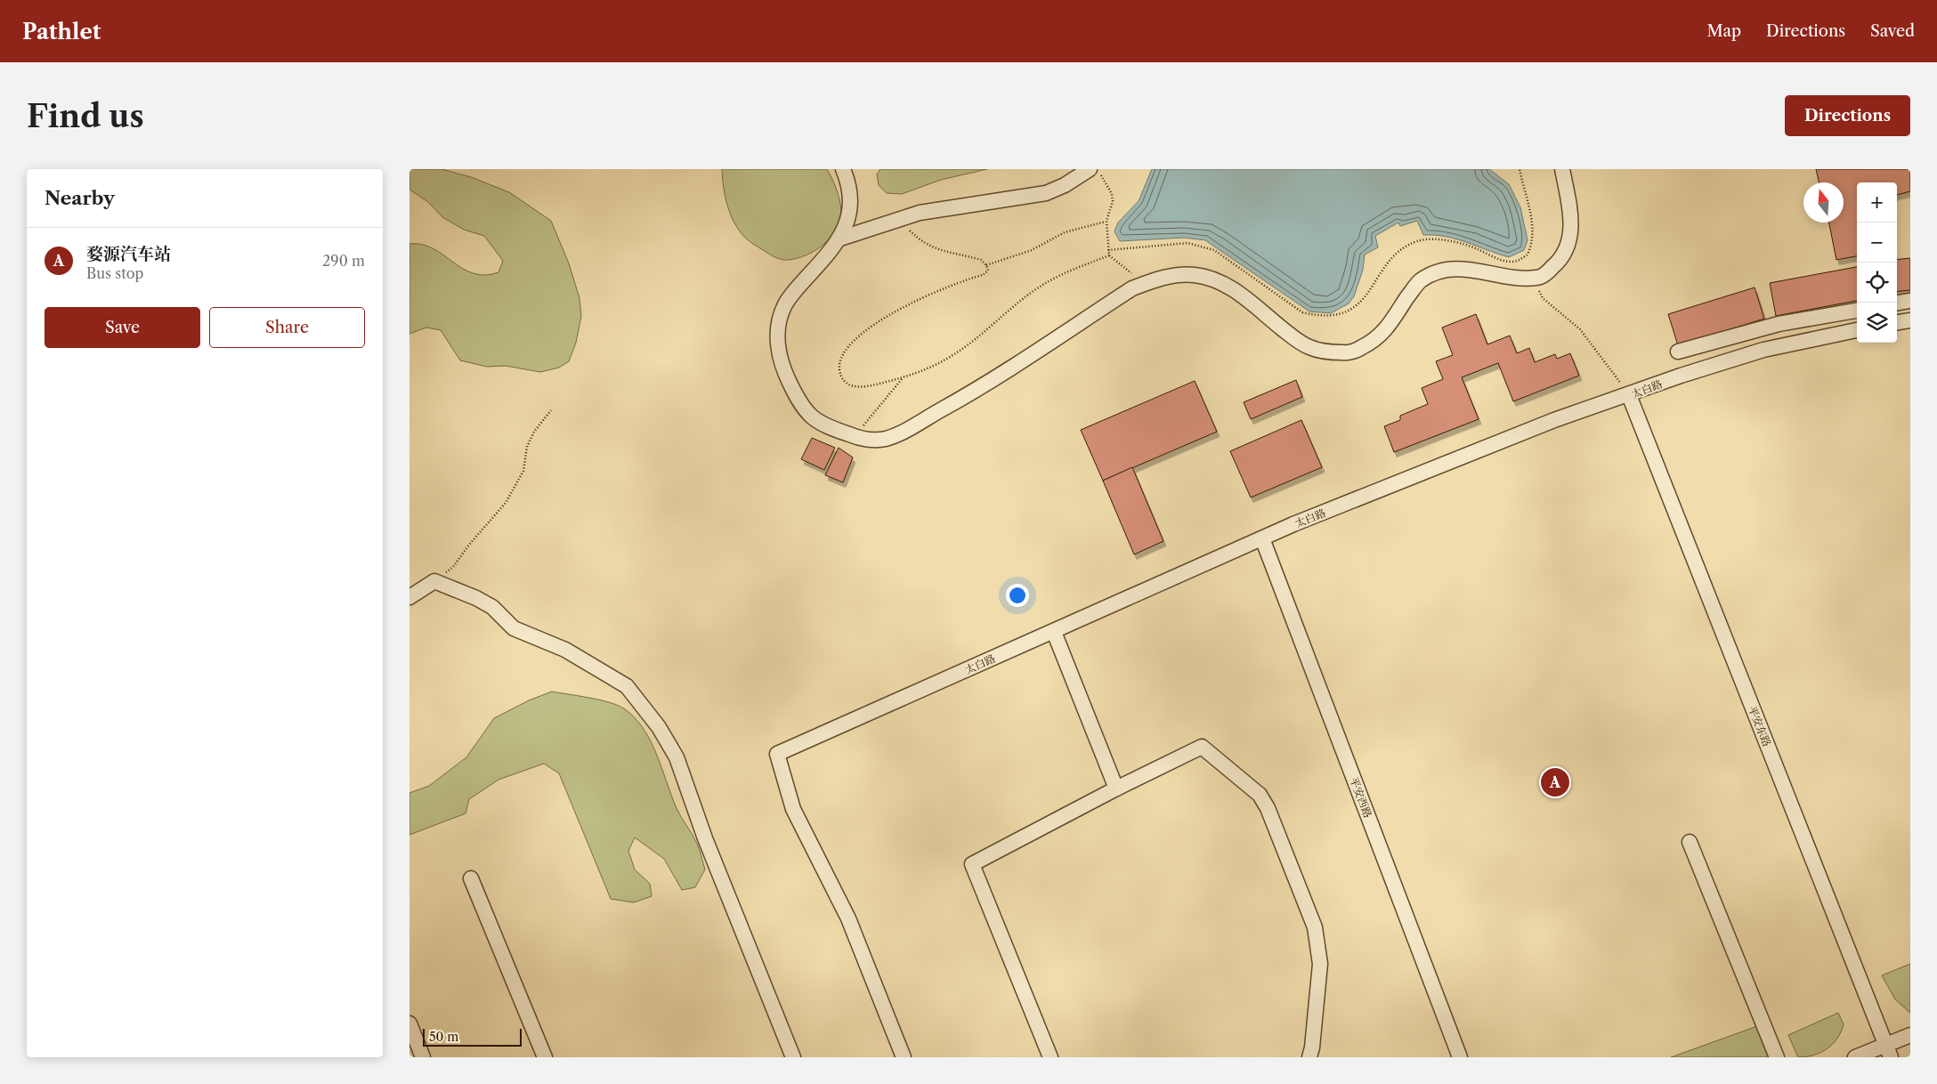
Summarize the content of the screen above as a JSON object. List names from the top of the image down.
{
  "streets": {
    "street": ["太白路", "平安东路", "平安西路"]
  },
  "crossings": [
    ["太白路", "平安东路"],
    ["太白路", "平安西路"]
  ],
  "scale_bar": "50 m",
  "north": "top",
  "page": {
    "header": "Pathlet",
    "nav": ["Map", "Directions", "Saved"],
    "buttons": [
      "Directions",
      ["Save", "Share"]
    ],
    "title": "Find us",
    "heading": "Nearby",
    "map_buttons": ["+", "−"],
    "list": [
      {
        "mark": "A",
        "name": "婺源汽车站",
        "note": "Bus stop",
        "value": "290 m"
      }
    ],
    "pins": "A",
    "scale": "50 m"
  }
}
